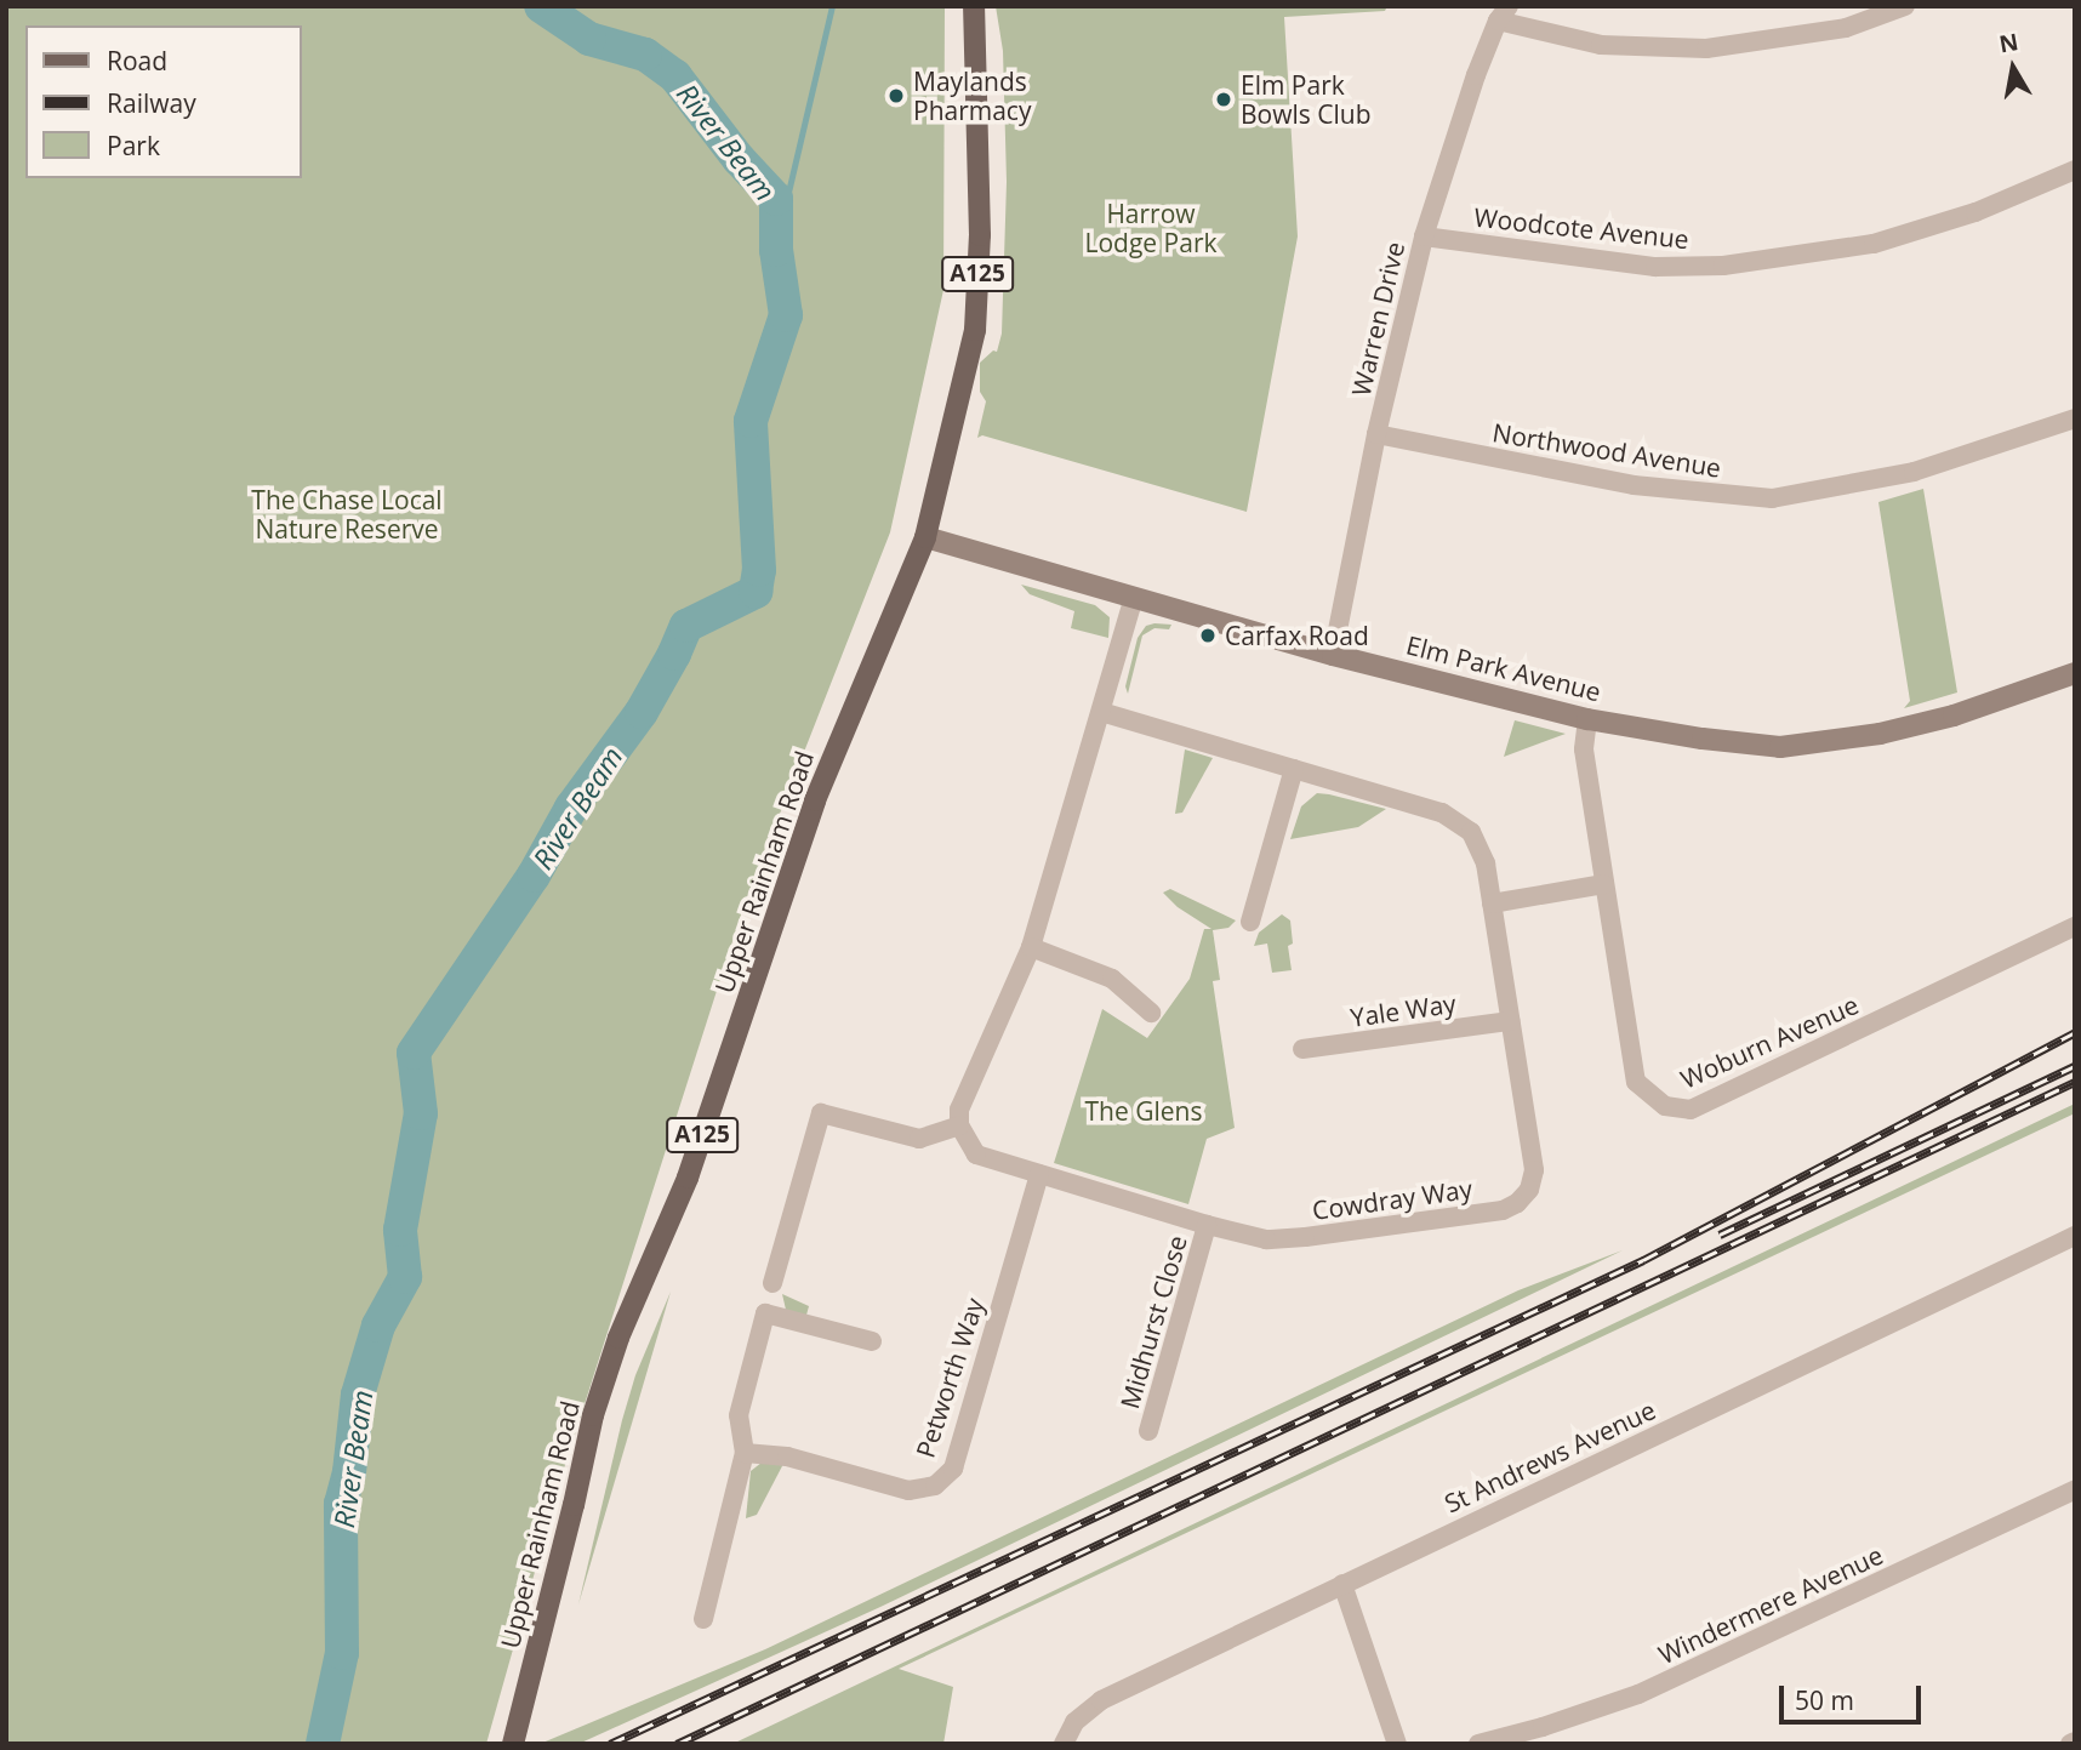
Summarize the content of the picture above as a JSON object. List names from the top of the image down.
{
  "streets": {
    "main road": ["A125", "Upper Rainham Road"],
    "street": [
      "Woodcote Avenue",
      "Warren Drive",
      "Northwood Avenue",
      "Elm Park Avenue",
      "Yale Way",
      "Woburn Avenue",
      "Cowdray Way",
      "Midhurst Close",
      "Petworth Way",
      "St Andrews Avenue",
      "Windermere Avenue"
    ]
  },
  "crossings": [
    ["Woodcote Avenue", "Warren Drive"],
    ["Warren Drive", "Northwood Avenue"],
    ["Warren Drive", "Elm Park Avenue"],
    ["Elm Park Avenue", "Upper Rainham Road"],
    ["Elm Park Avenue", "Woburn Avenue"],
    ["Yale Way", "Cowdray Way"],
    ["Cowdray Way", "Midhurst Close"],
    ["Cowdray Way", "Petworth Way"]
  ],
  "water": ["River Beam"],
  "parks": ["Harrow Lodge Park", "The Chase Local Nature Reserve", "The Glens"],
  "places": ["Maylands Pharmacy", "Elm Park Bowls Club", "Carfax Road"],
  "legend": ["Road", "Railway", "Park"],
  "scale_bar": "50 m",
  "north": "top"
}
